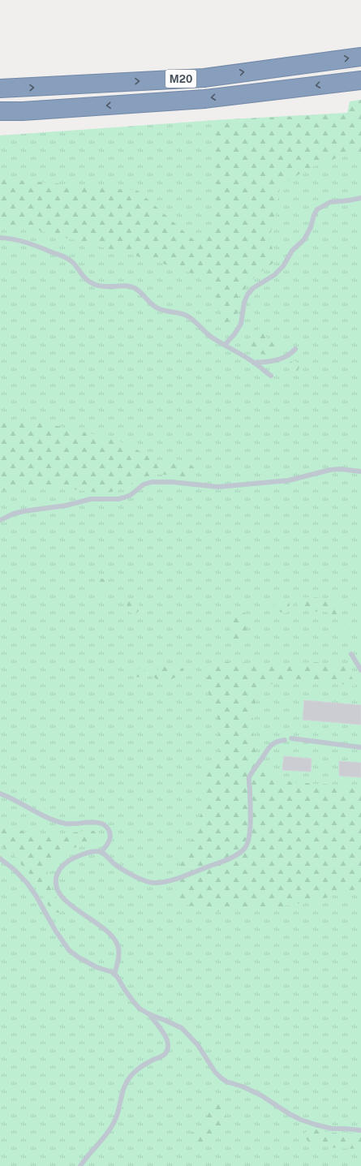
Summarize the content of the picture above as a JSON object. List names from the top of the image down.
{
  "streets": {
    "highway": ["M20"]
  }
}
